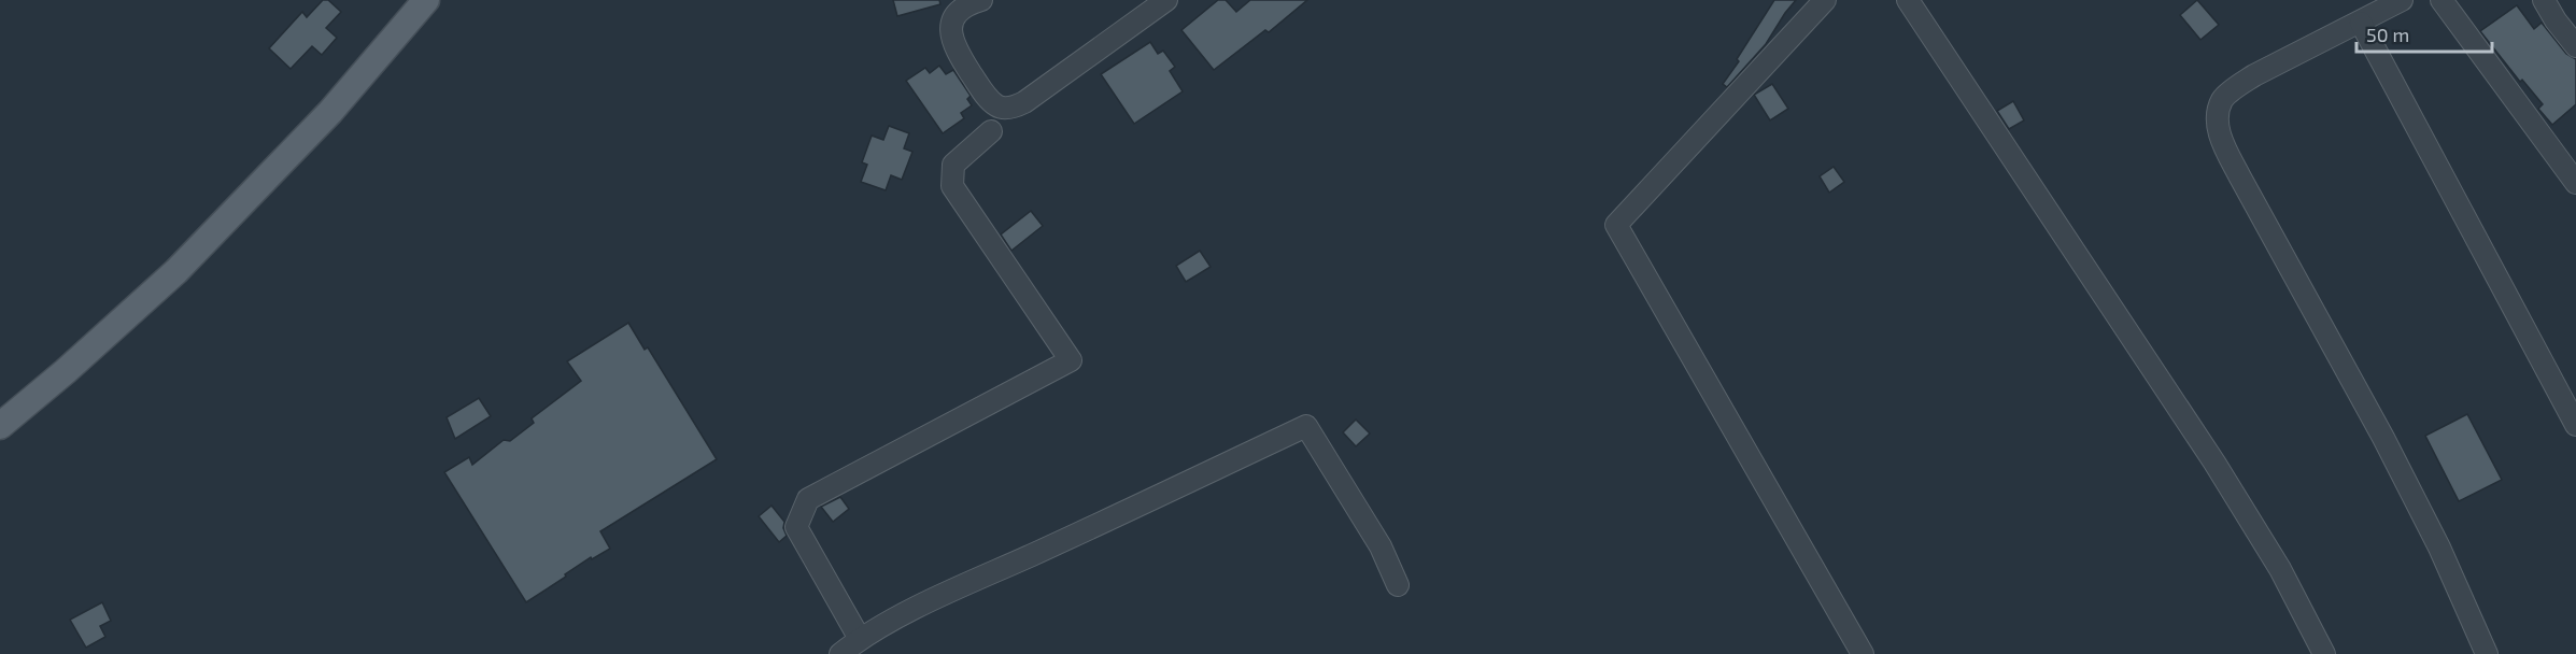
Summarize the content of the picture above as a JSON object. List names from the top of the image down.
{
  "scale_bar": "50 m"
}
